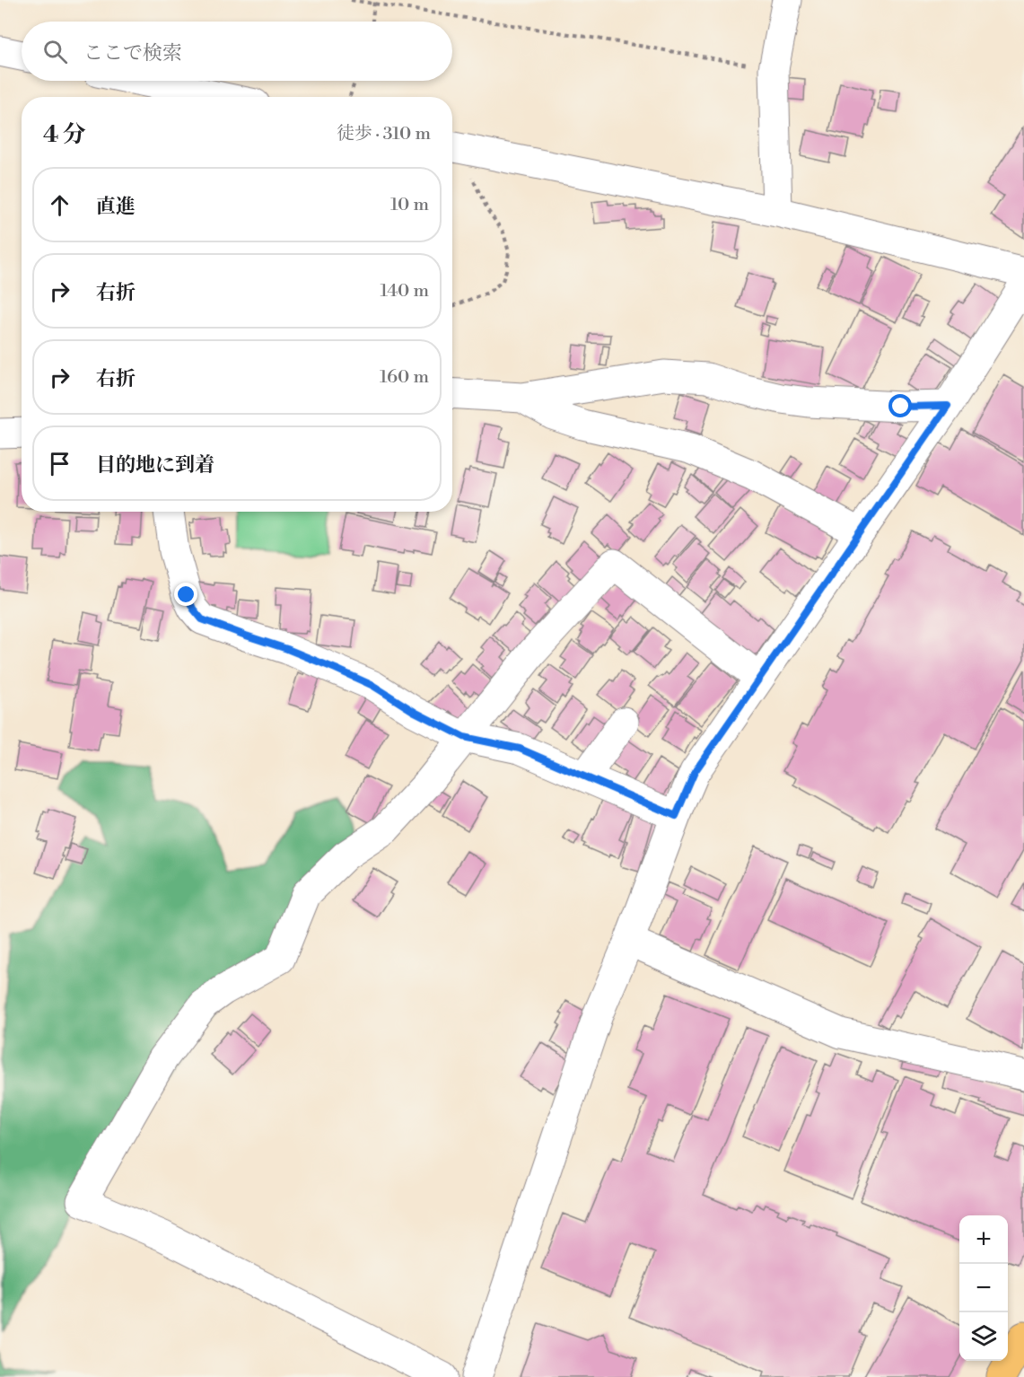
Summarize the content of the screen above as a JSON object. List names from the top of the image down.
{
  "page": {
    "search": "ここで検索",
    "heading": ["4 分", "徒歩 · 310 m"],
    "list": [
      ["直進", "10 m"],
      ["右折", "140 m"],
      ["右折", "160 m"],
      "目的地に到着"
    ],
    "map_buttons": ["+", "−"]
  }
}
